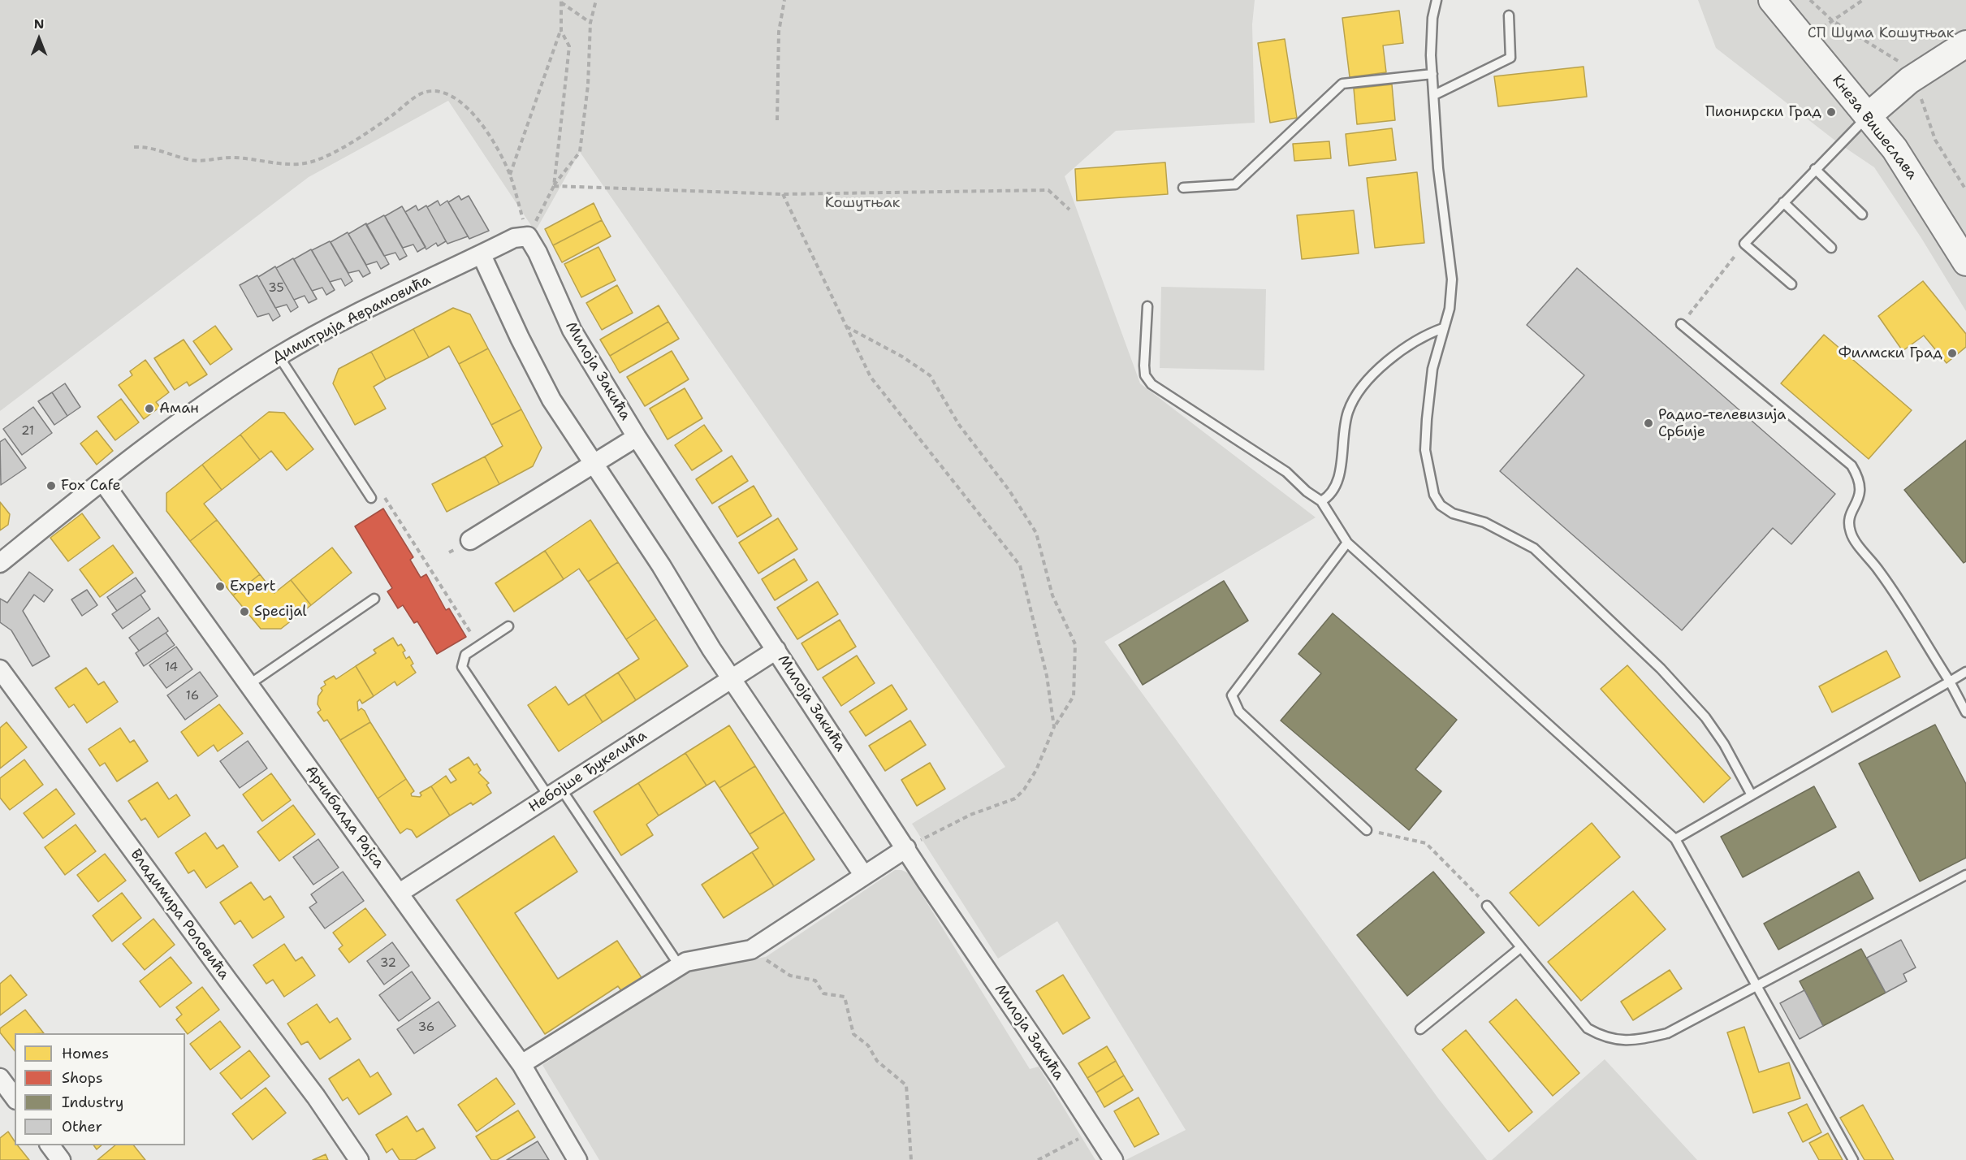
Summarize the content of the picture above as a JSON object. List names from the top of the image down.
{
  "streets": {
    "main road": ["Кнеза Вишеслава"],
    "street": [
      "Димитрија Аврамовића",
      "Милоја Закића",
      "Небојше Ђукелића",
      "Арчибалда Рајса",
      "Владимира Роловића"
    ]
  },
  "crossings": [
    ["Димитрија Аврамовића", "Милоја Закића"],
    ["Димитрија Аврамовића", "Арчибалда Рајса"],
    ["Милоја Закића", "Небојше Ђукелића"],
    ["Небојше Ђукелића", "Арчибалда Рајса"]
  ],
  "parks": ["СП Шума Кошутњак", "Кошутњак"],
  "places": [
    "Пионирски Град",
    "Филмски Град",
    "Аман",
    "Радио-телевизија Србије",
    "Fox Cafe",
    "Expert",
    "Specijal"
  ],
  "house_numbers": [
    "35",
    "21",
    "14",
    "16",
    "32",
    "36"
  ],
  "legend": [
    "Homes",
    "Shops",
    "Industry",
    "Other"
  ],
  "north": "top"
}
